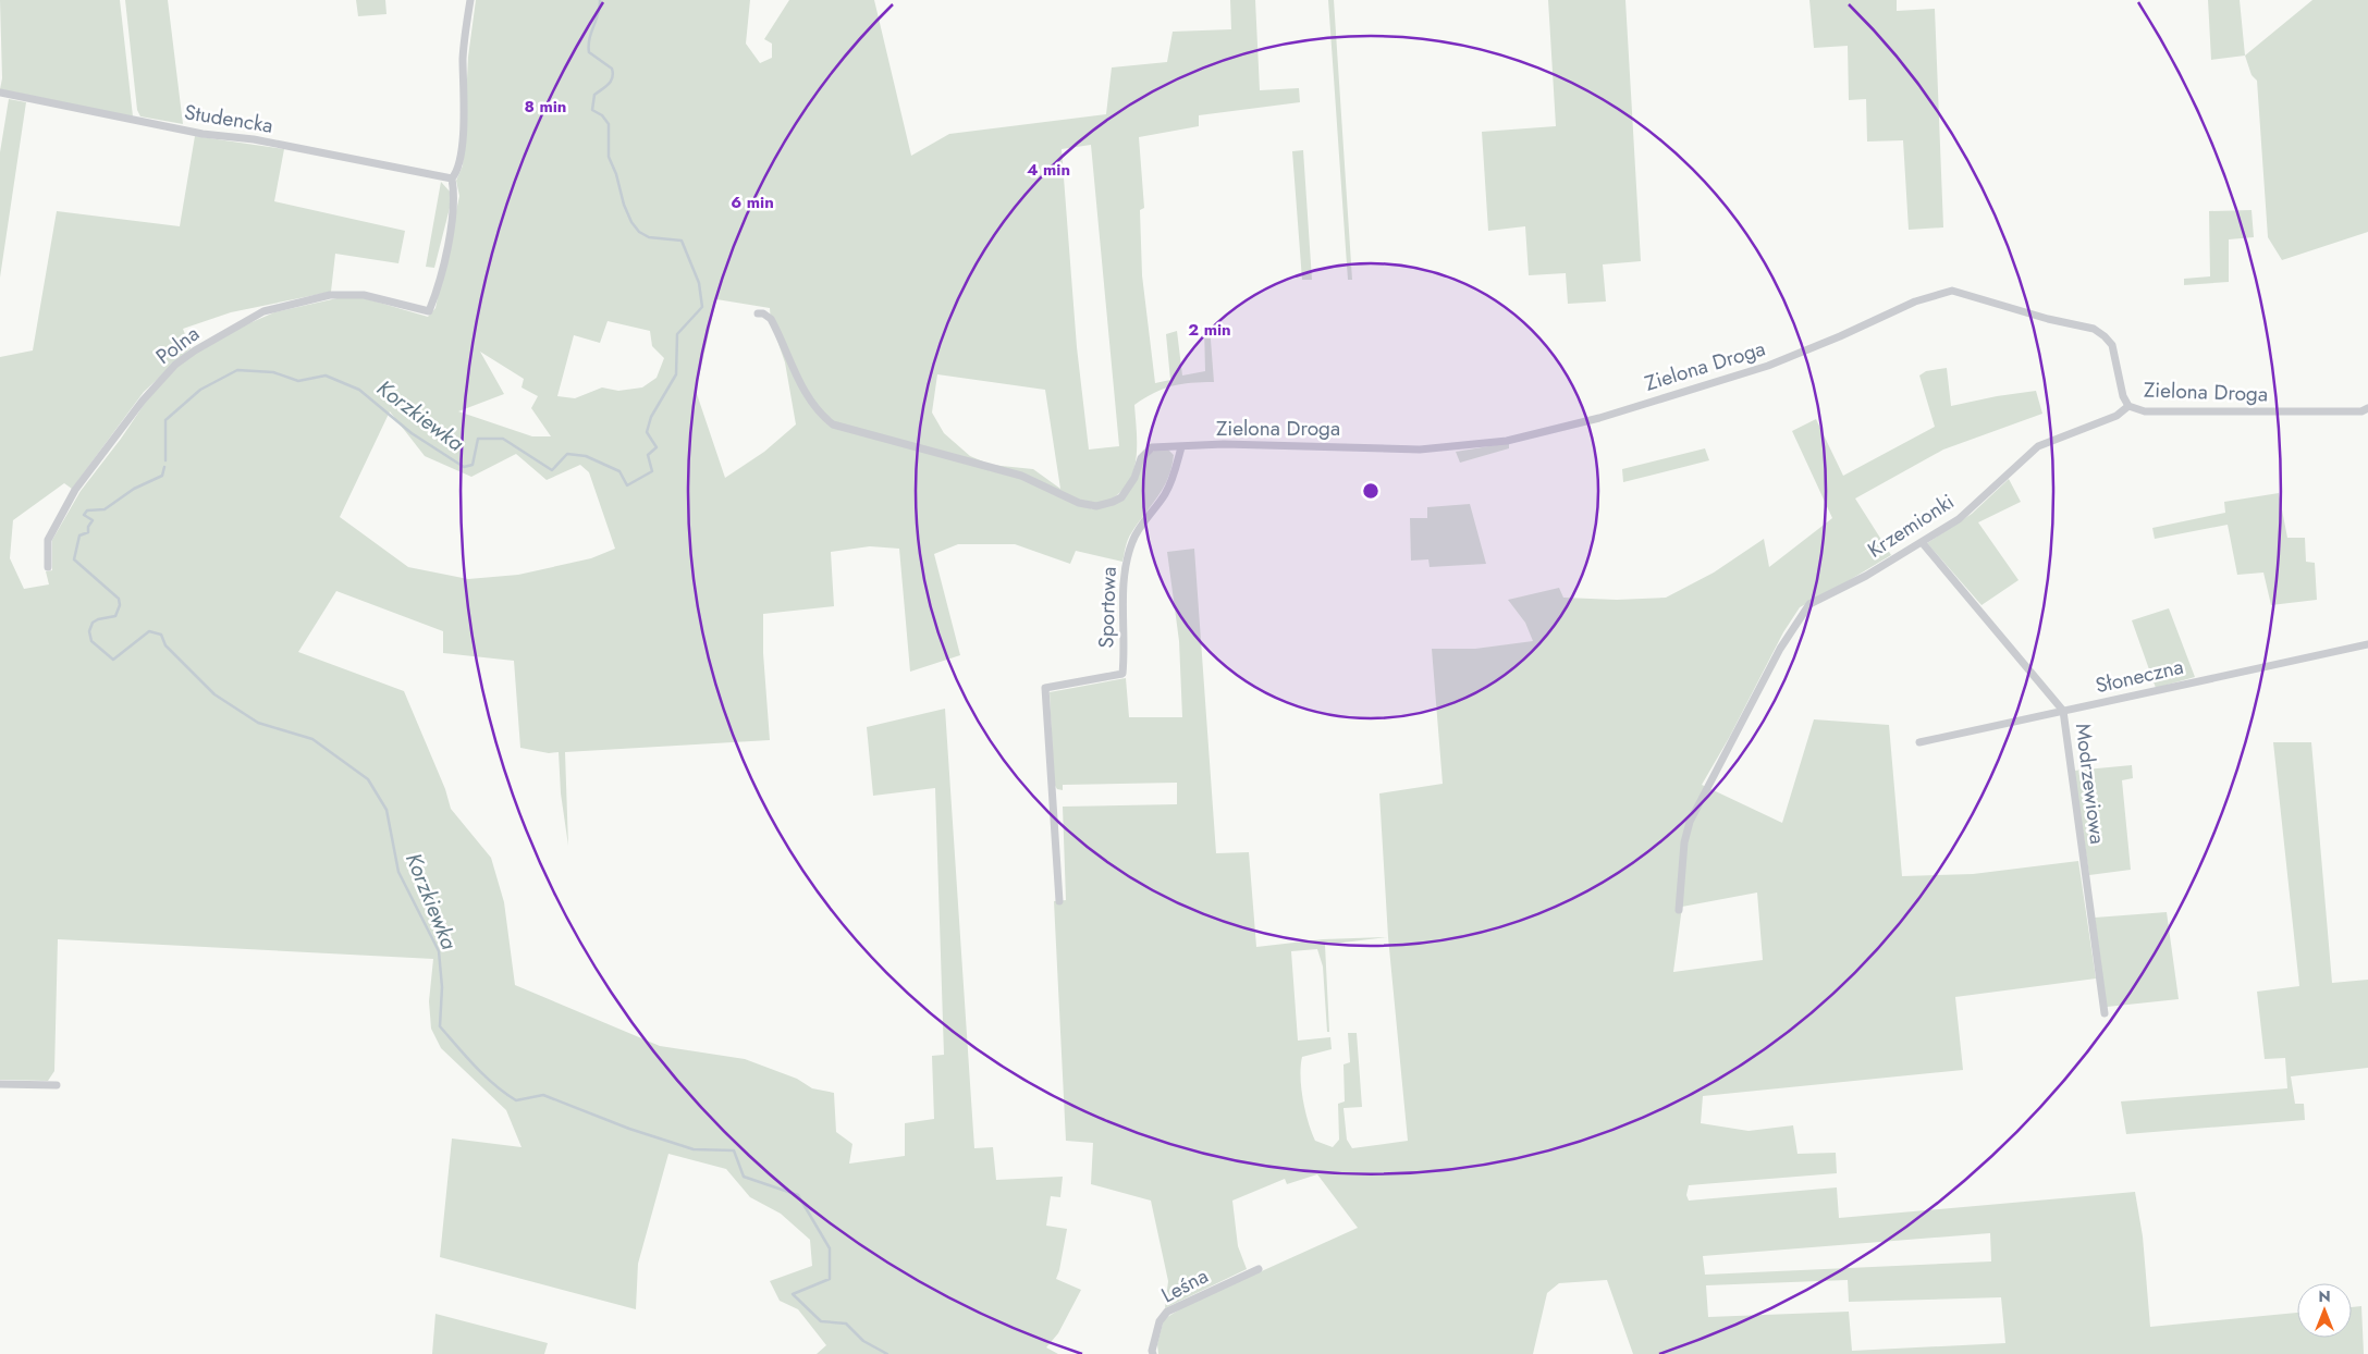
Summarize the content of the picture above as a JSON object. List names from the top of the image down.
{
  "streets": {
    "street": [
      "Studencka",
      "Polna",
      "Zielona Droga",
      "Krzemionki",
      "Sportowa",
      "Słoneczna",
      "Modrzewiowa",
      "Leśna"
    ]
  },
  "crossings": [
    ["Studencka", "Polna"],
    ["Zielona Droga", "Krzemionki"],
    ["Zielona Droga", "Sportowa"],
    ["Krzemionki", "Modrzewiowa"],
    ["Słoneczna", "Modrzewiowa"]
  ],
  "water": ["Korzkiewka"],
  "north": "top",
  "rings": [
    "8 min",
    "4 min",
    "6 min",
    "2 min"
  ]
}
